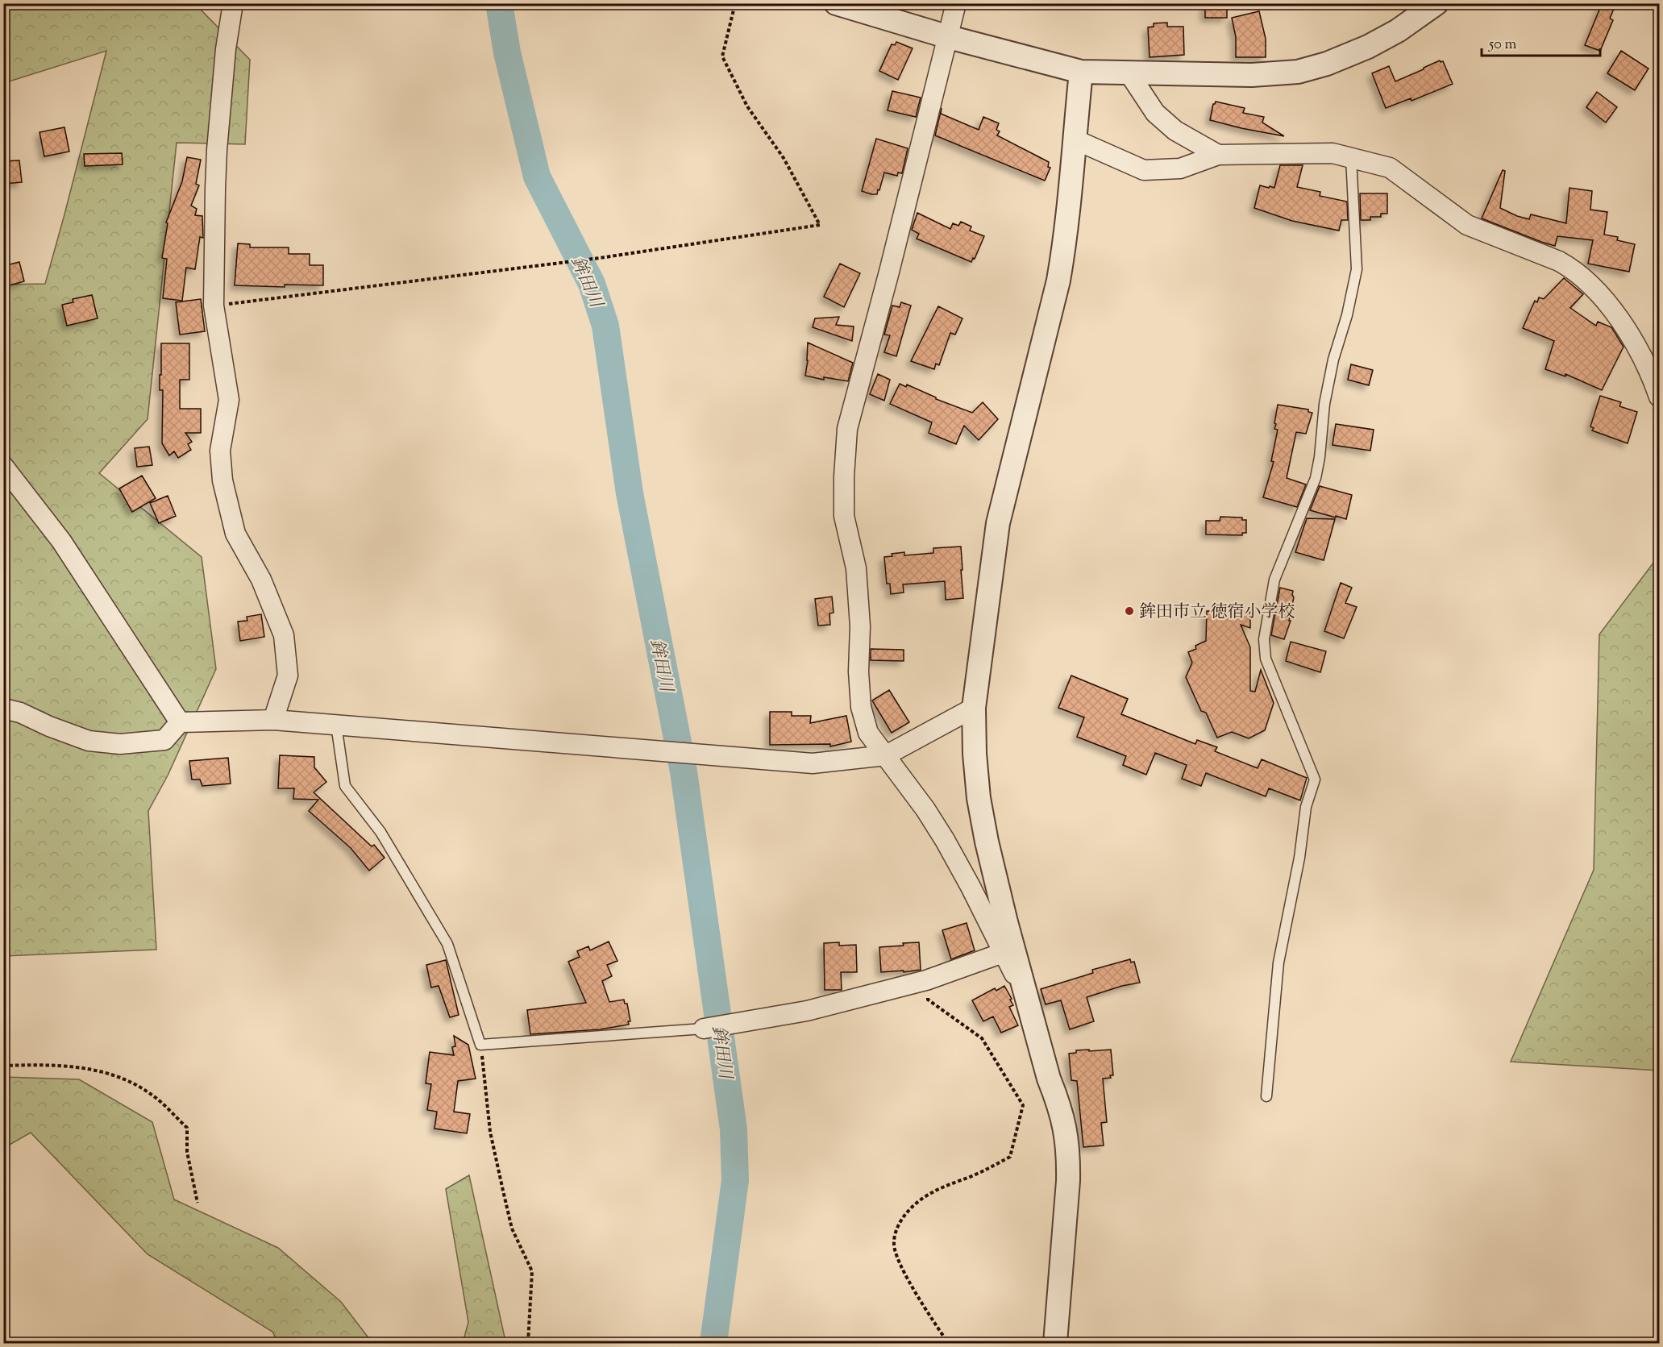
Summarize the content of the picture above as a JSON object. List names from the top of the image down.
{
  "water": ["鉾田川"],
  "places": ["鉾田市立 徳宿小学校"],
  "scale_bar": "50 m"
}
